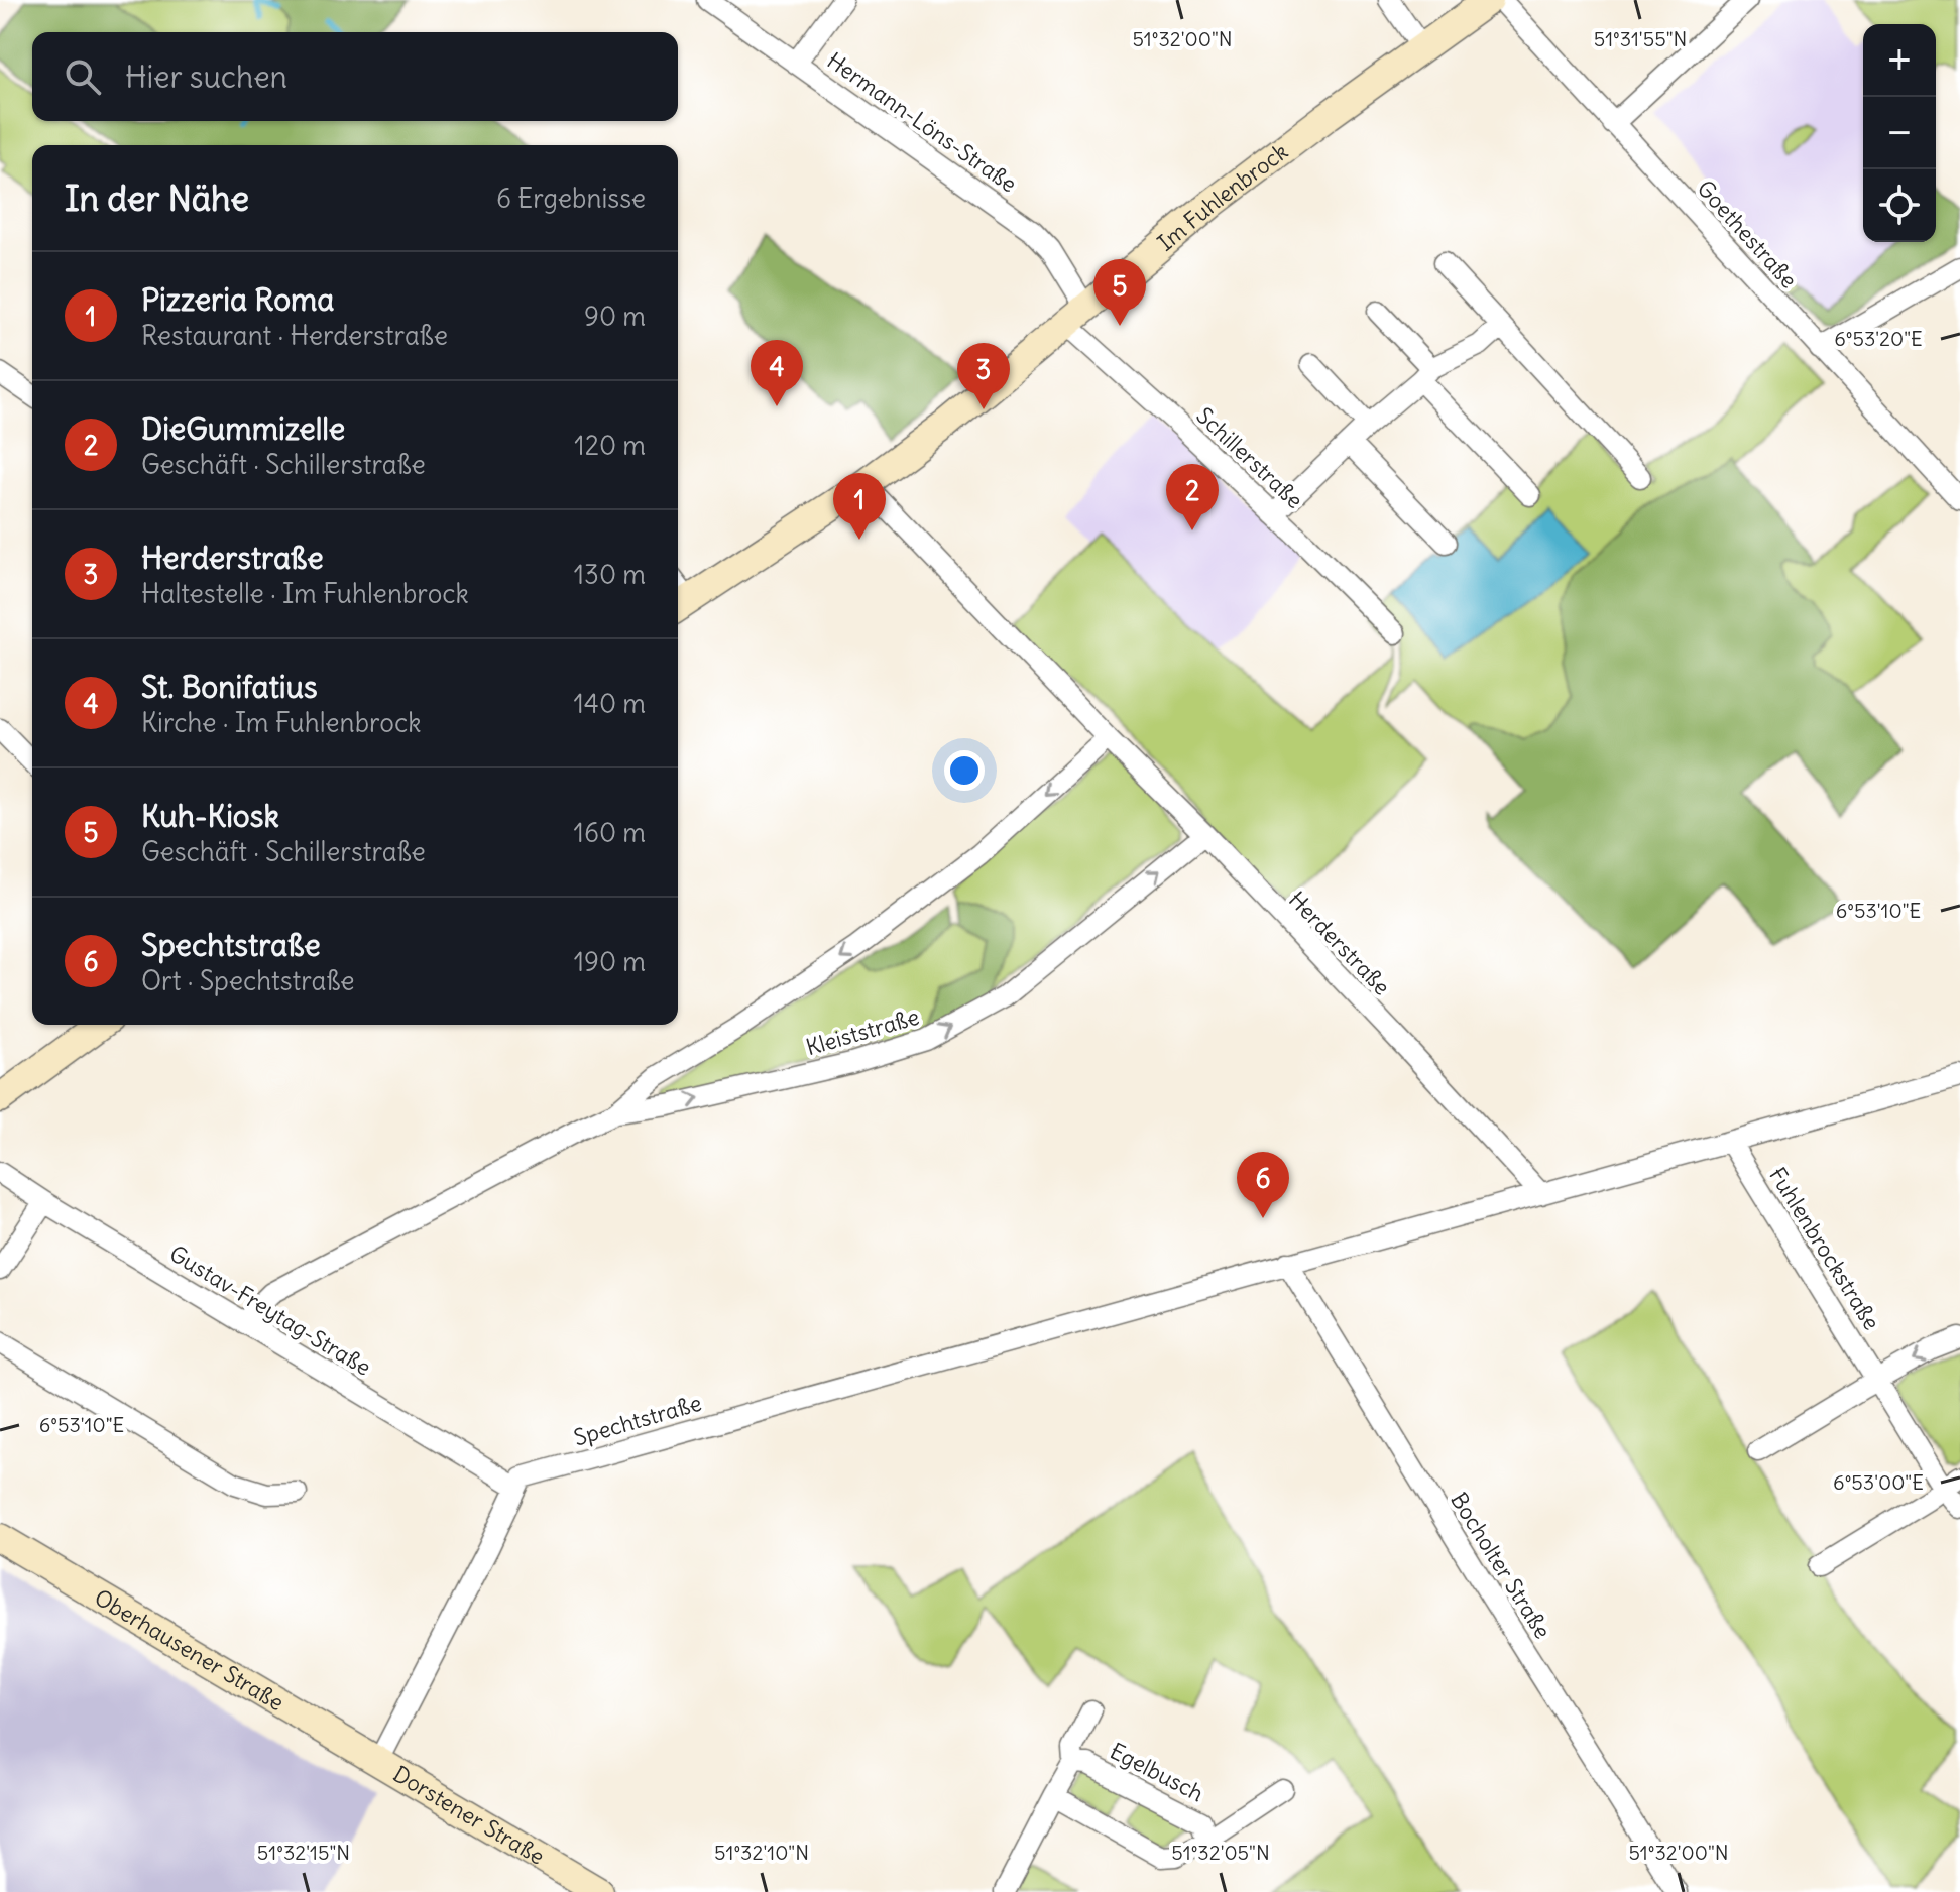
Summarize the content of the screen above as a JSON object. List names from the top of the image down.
{
  "streets": {
    "street": [
      "Hermann-Löns-Straße",
      "Im Fuhlenbrock",
      "Goethestraße",
      "Schillerstraße",
      "Herderstraße",
      "Kleiststraße",
      "Fuhlenbrockstraße",
      "Gustav-Freytag-Straße",
      "Spechtstraße",
      "Bocholter Straße",
      "Oberhausener Straße",
      "Egelbusch",
      "Dorstener Straße"
    ]
  },
  "crossings": [
    ["Hermann-Löns-Straße", "Im Fuhlenbrock"],
    ["Hermann-Löns-Straße", "Schillerstraße"],
    ["Im Fuhlenbrock", "Schillerstraße"],
    ["Im Fuhlenbrock", "Herderstraße"],
    ["Herderstraße", "Kleiststraße"],
    ["Herderstraße", "Spechtstraße"],
    ["Kleiststraße", "Gustav-Freytag-Straße"],
    ["Fuhlenbrockstraße", "Spechtstraße"],
    ["Gustav-Freytag-Straße", "Spechtstraße"],
    ["Spechtstraße", "Bocholter Straße"],
    ["Oberhausener Straße", "Dorstener Straße"]
  ],
  "page": {
    "map_buttons": ["+", "−"],
    "search": "Hier suchen",
    "heading": ["In der Nähe", "6 Ergebnisse"],
    "list": [
      {
        "mark": "1",
        "name": "Pizzeria Roma",
        "note": "Restaurant · Herderstraße",
        "value": "90 m"
      },
      {
        "mark": "2",
        "name": "DieGummizelle",
        "note": "Geschäft · Schillerstraße",
        "value": "120 m"
      },
      {
        "mark": "3",
        "name": "Herderstraße",
        "note": "Haltestelle · Im Fuhlenbrock",
        "value": "130 m"
      },
      {
        "mark": "4",
        "name": "St. Bonifatius",
        "note": "Kirche · Im Fuhlenbrock",
        "value": "140 m"
      },
      {
        "mark": "5",
        "name": "Kuh-Kiosk",
        "note": "Geschäft · Schillerstraße",
        "value": "160 m"
      },
      {
        "mark": "6",
        "name": "Spechtstraße",
        "note": "Ort · Spechtstraße",
        "value": "190 m"
      }
    ],
    "pins": [
      "5",
      "4",
      "3",
      "2",
      "1",
      "6"
    ]
  },
  "coordinates": [
    "51°32'00\"N",
    "51°31'55\"N",
    "6°53'20\"E",
    "6°53'10\"E",
    "6°53'00\"E",
    "51°32'15\"N",
    "51°32'10\"N",
    "51°32'05\"N"
  ]
}
